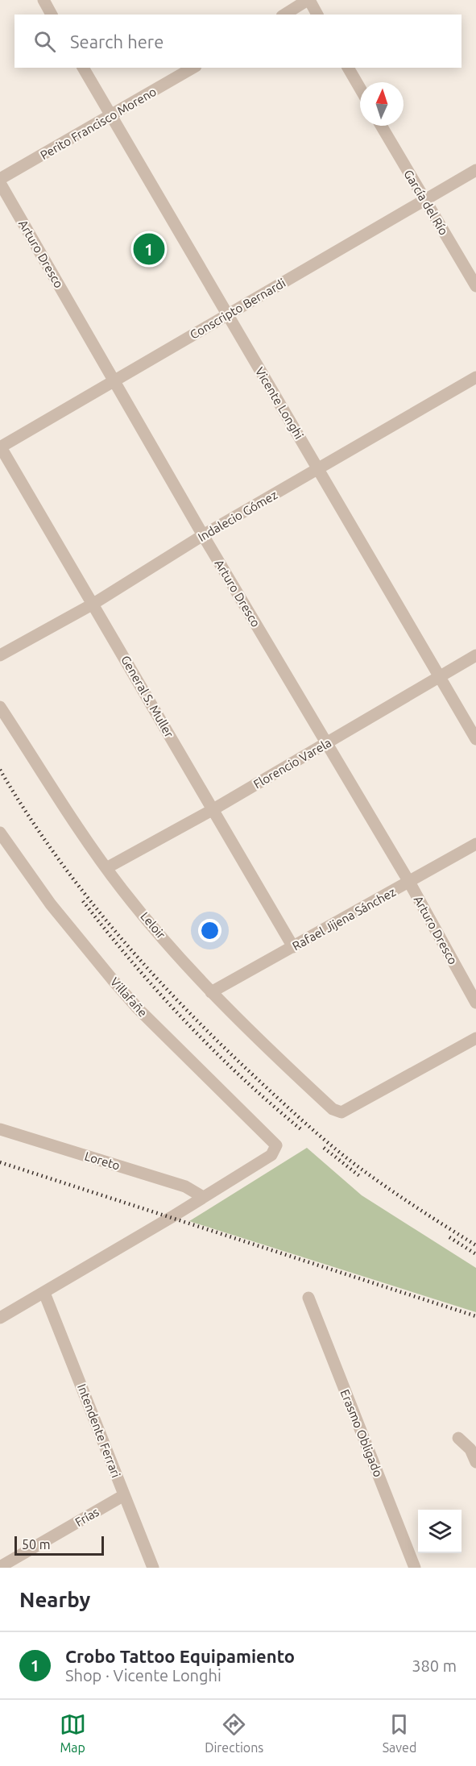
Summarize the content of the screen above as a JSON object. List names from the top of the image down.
{
  "streets": {
    "street": [
      "Perito Francisco Moreno",
      "García del Río",
      "Arturo Dresco",
      "Conscripto Bernardi",
      "Vicente Longhi",
      "Indalecio Gómez",
      "General S. Muller",
      "Florencio Varela",
      "Rafael Jijena Sánchez",
      "Leloir",
      "Villafañe",
      "Loreto",
      "Intendente Ferrari",
      "Erasmo Obligado",
      "Frías"
    ]
  },
  "crossings": [
    ["Perito Francisco Moreno", "Vicente Longhi"],
    ["García del Río", "Conscripto Bernardi"],
    ["Arturo Dresco", "Conscripto Bernardi"],
    ["Arturo Dresco", "Indalecio Gómez"],
    ["Arturo Dresco", "Florencio Varela"],
    ["Arturo Dresco", "Rafael Jijena Sánchez"],
    ["Conscripto Bernardi", "Vicente Longhi"],
    ["Conscripto Bernardi", "General S. Muller"],
    ["Vicente Longhi", "Indalecio Gómez"],
    ["Vicente Longhi", "Florencio Varela"],
    ["Indalecio Gómez", "General S. Muller"],
    ["General S. Muller", "Florencio Varela"],
    ["General S. Muller", "Rafael Jijena Sánchez"],
    ["Florencio Varela", "Leloir"],
    ["Rafael Jijena Sánchez", "Leloir"],
    ["Villafañe", "Loreto"],
    ["Intendente Ferrari", "Frías"]
  ],
  "scale_bar": "50 m",
  "north": "top",
  "page": {
    "search": "Search here",
    "pins": "1",
    "scale": "50 m",
    "heading": "Nearby",
    "list": [
      {
        "mark": "1",
        "name": "Crobo Tattoo Equipamiento",
        "note": "Shop · Vicente Longhi",
        "value": "380 m"
      }
    ],
    "nav": ["Map", "Directions", "Saved"]
  }
}
